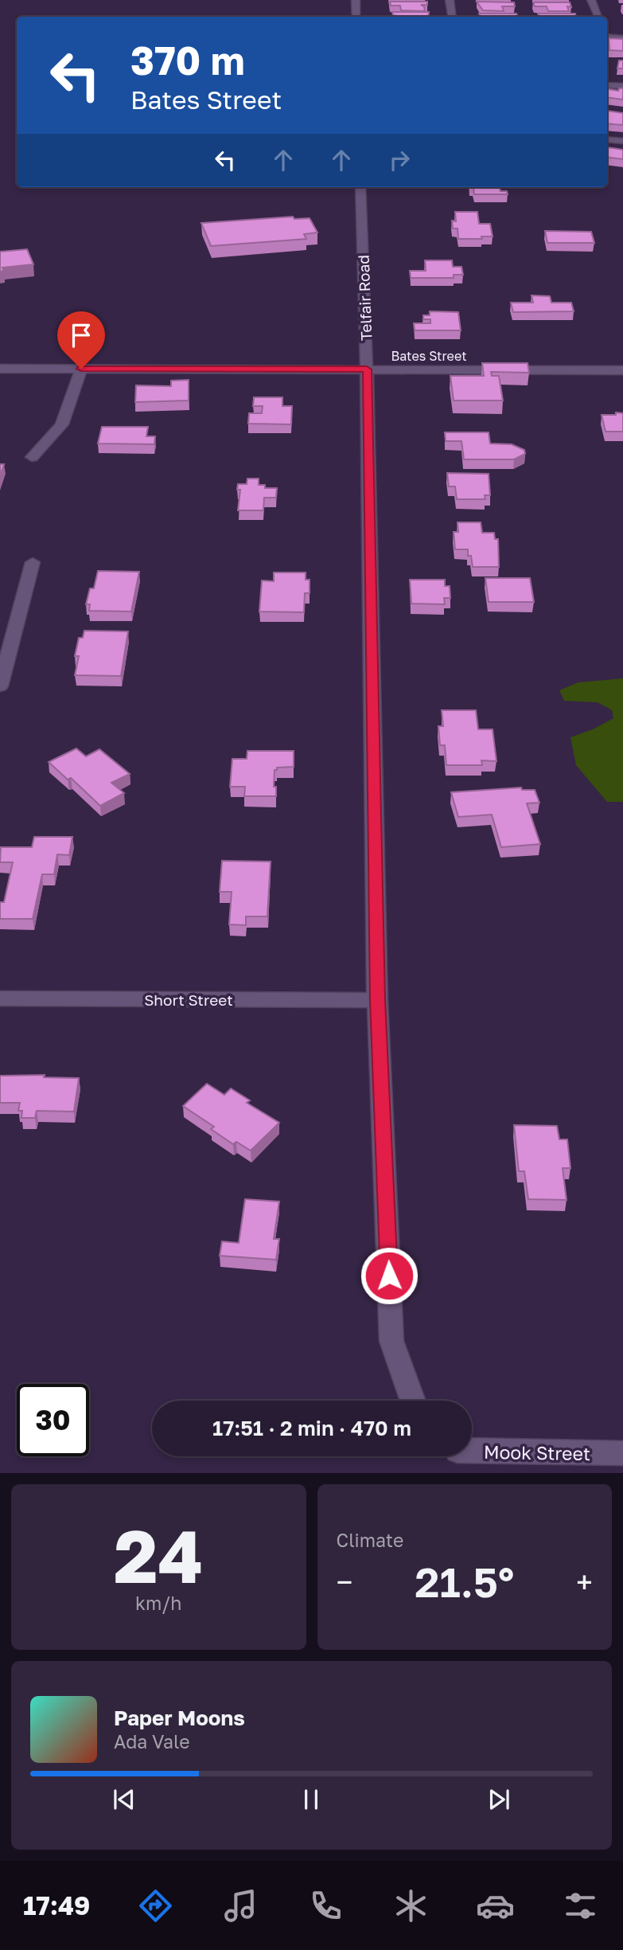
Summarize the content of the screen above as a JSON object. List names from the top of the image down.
{
  "streets": {
    "street": [
      "Telfair Road",
      "Bates Street",
      "Short Street",
      "Mook Street"
    ]
  },
  "crossings": [
    ["Telfair Road", "Bates Street"],
    ["Telfair Road", "Short Street"]
  ],
  "page": {
    "turn": ["370 m", "Bates Street"],
    "limit": "30",
    "trip": "17:51 · 2 min · 470 m",
    "tile": [
      ["24", "km/h"],
      "Climate"
    ],
    "heat": ["−", "21.5°", "+"],
    "song": ["Paper Moons", "Ada Vale"],
    "tabs": "17:49"
  }
}
